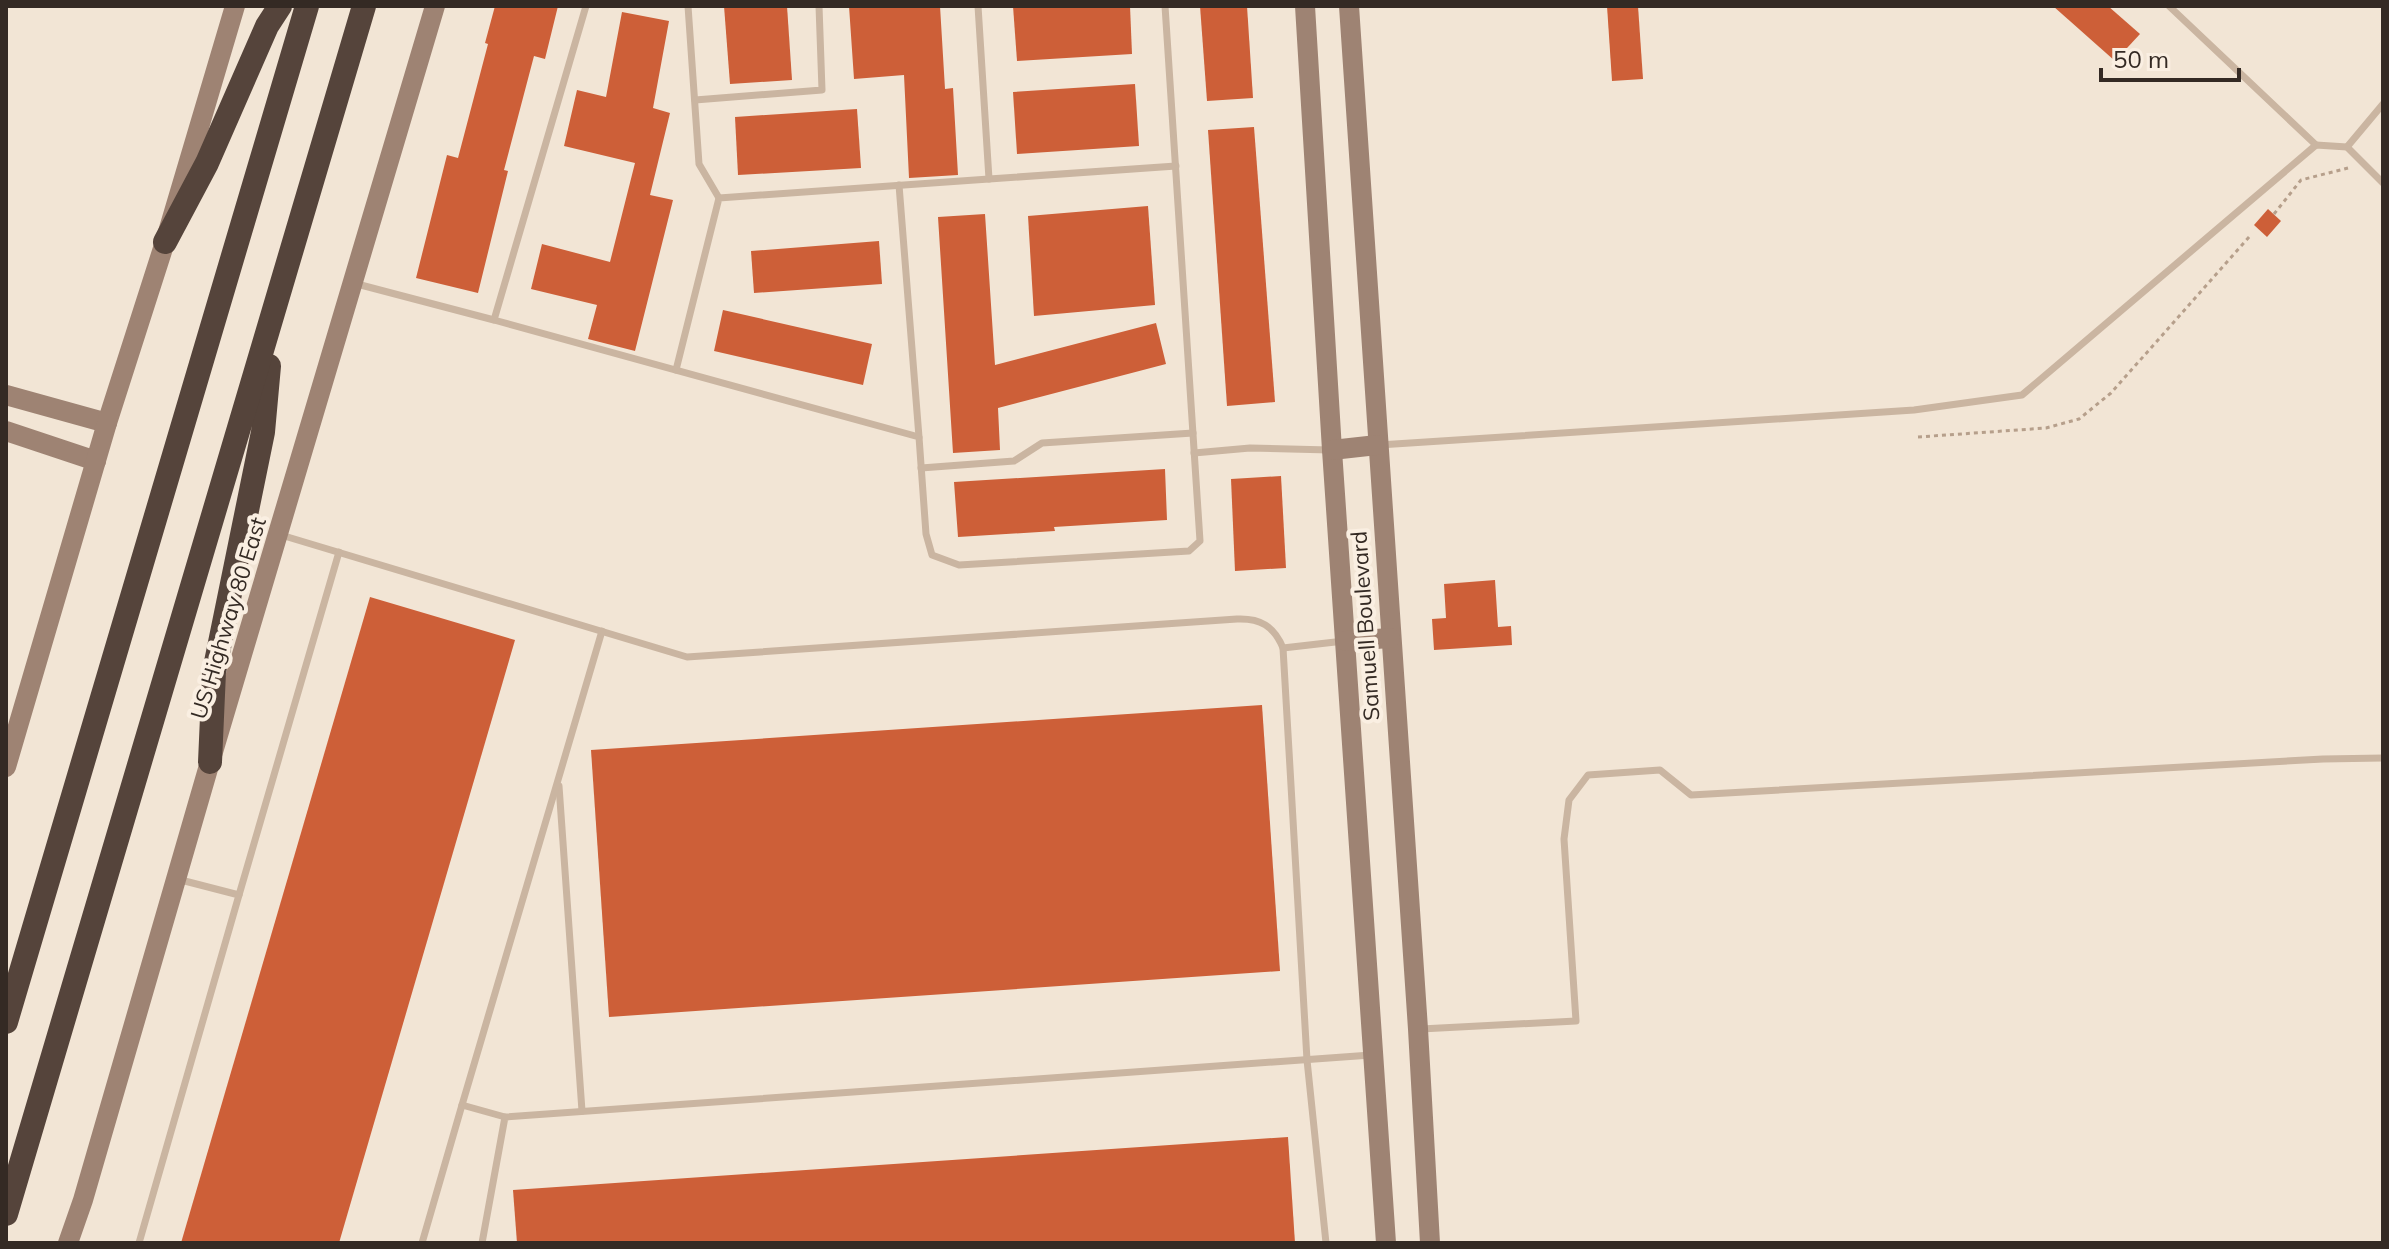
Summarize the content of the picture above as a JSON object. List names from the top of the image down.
{
  "streets": {
    "main road": ["US Highway 80 East", "Samuell Boulevard"]
  },
  "scale_bar": "50 m"
}
